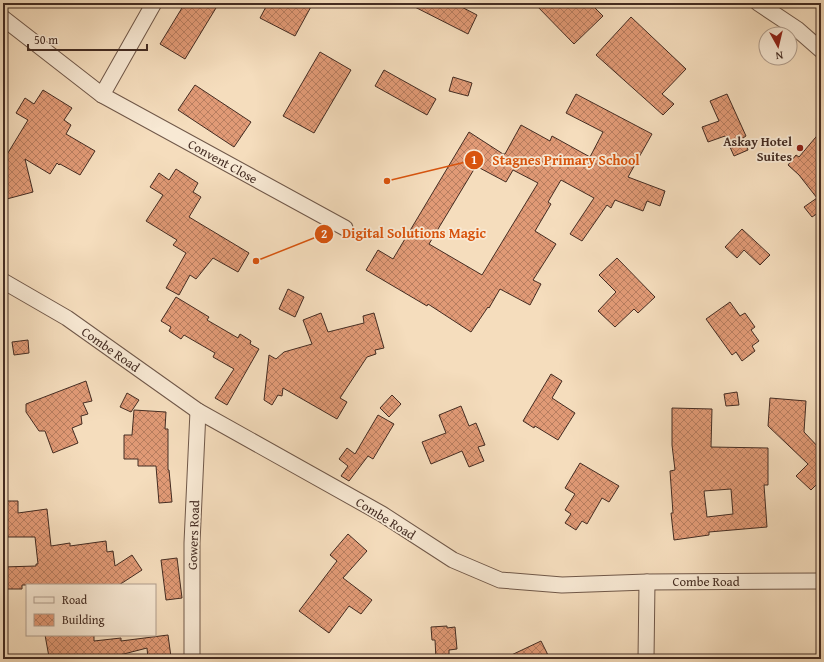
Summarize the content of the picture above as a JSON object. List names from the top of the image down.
{
  "streets": {
    "street": ["Convent Close", "Combe Road", "Gowers Road"]
  },
  "crossings": [
    ["Combe Road", "Gowers Road"]
  ],
  "places": ["Askay Hotel Suites", "Stagnes Primary School", "Digital Solutions Magic"],
  "legend": ["Road", "Building"],
  "scale_bar": "50 m",
  "north": "bottom"
}
